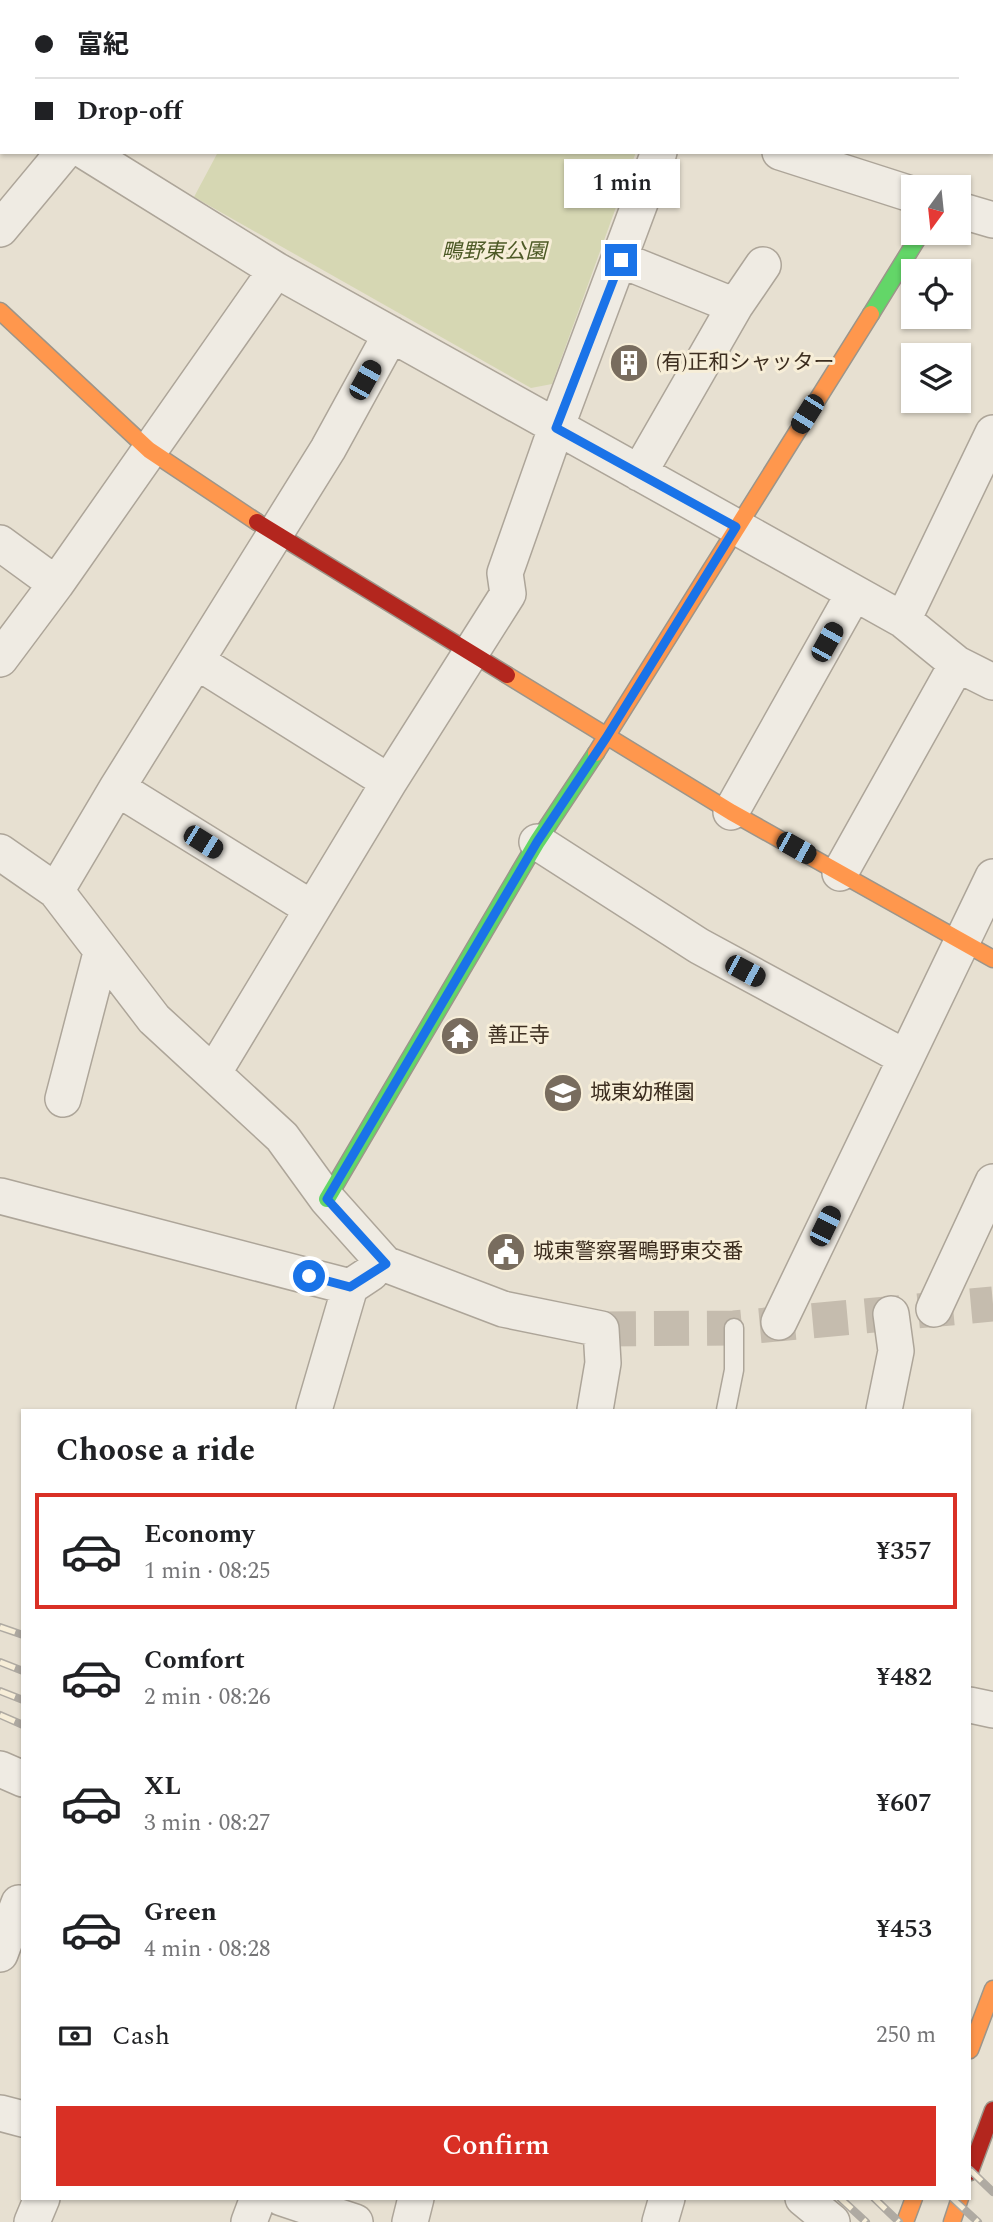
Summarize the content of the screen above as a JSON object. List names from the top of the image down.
{
  "parks": ["鴫野東公園"],
  "places": {
    "building": ["(有)正和シャッター"],
    "temple": ["善正寺"],
    "school or university": ["城東幼稚園"],
    "public building": ["城東警察署鴫野東交番"]
  },
  "north": "bottom",
  "page": {
    "banner": ["富紀", "Drop-off"],
    "bubble": "1 min",
    "heading": "Choose a ride",
    "list": [
      {
        "name": "Economy",
        "note": "1 min · 08:25",
        "value": "¥357"
      },
      {
        "name": "Comfort",
        "note": "2 min · 08:26",
        "value": "¥482"
      },
      {
        "name": "XL",
        "note": "3 min · 08:27",
        "value": "¥607"
      },
      {
        "name": "Green",
        "note": "4 min · 08:28",
        "value": "¥453"
      }
    ],
    "pay": ["Cash", "250 m"],
    "buttons": "Confirm"
  }
}
